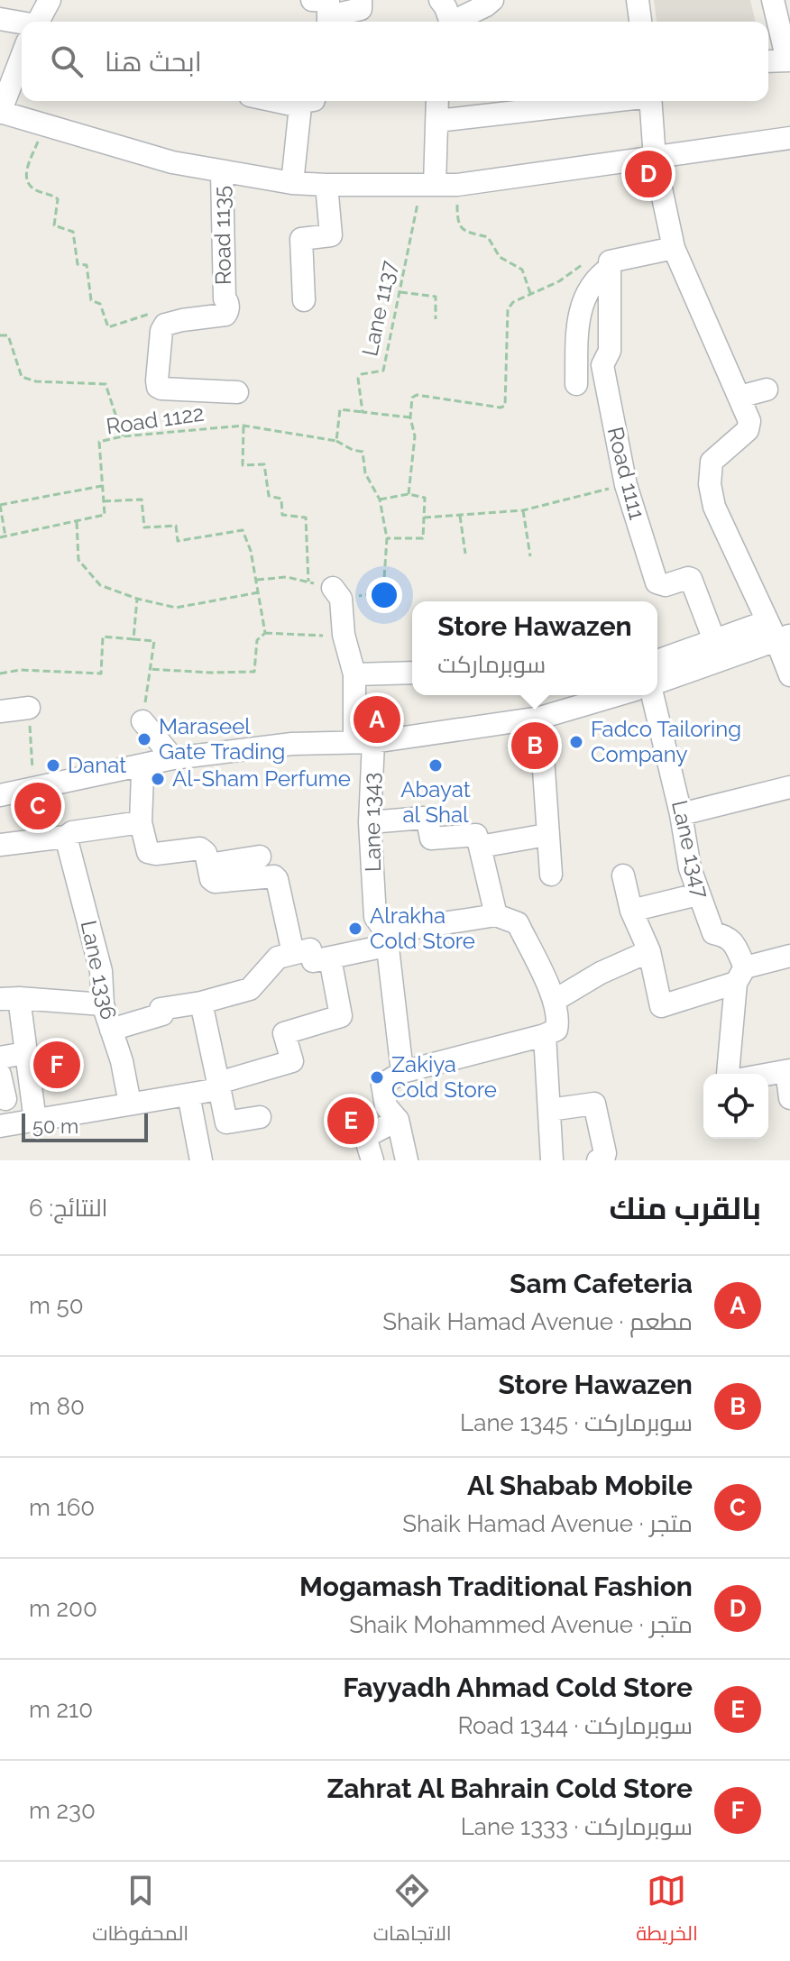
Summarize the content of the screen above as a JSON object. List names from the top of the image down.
{
  "streets": {
    "street": [
      "Road 1135",
      "Road 1111",
      "Lane 1343",
      "Lane 1347",
      "Lane 1336"
    ],
    "path": ["Lane 1137", "Road 1122"]
  },
  "places": [
    "Maraseel Gate Trading",
    "Fadco Tailoring Company",
    "Danat",
    "Abayat al Shal",
    "Al-Sham Perfume",
    "Alrakha Cold Store",
    "Zakiya Cold Store"
  ],
  "scale_bar": "50 m",
  "page": {
    "search": "ابحث هنا",
    "pins": [
      "D",
      "A",
      "B",
      "C",
      "F",
      "E"
    ],
    "popup": ["Store Hawazen", "سوبرماركت"],
    "scale": "50 m",
    "heading": ["بالقرب منك", "النتائج: 6"],
    "list": [
      {
        "mark": "A",
        "name": "Sam Cafeteria",
        "note": "مطعم · Shaik Hamad Avenue",
        "value": "50 m"
      },
      {
        "mark": "B",
        "name": "Store Hawazen",
        "note": "سوبرماركت · Lane 1345",
        "value": "80 m"
      },
      {
        "mark": "C",
        "name": "Al Shabab Mobile",
        "note": "متجر · Shaik Hamad Avenue",
        "value": "160 m"
      },
      {
        "mark": "D",
        "name": "Mogamash Traditional Fashion",
        "note": "متجر · Shaik Mohammed Avenue",
        "value": "200 m"
      },
      {
        "mark": "E",
        "name": "Fayyadh Ahmad Cold Store",
        "note": "سوبرماركت · Road 1344",
        "value": "210 m"
      },
      {
        "mark": "F",
        "name": "Zahrat Al Bahrain Cold Store",
        "note": "سوبرماركت · Lane 1333",
        "value": "230 m"
      }
    ],
    "nav": ["الخريطة", "الاتجاهات", "المحفوظات"]
  }
}
